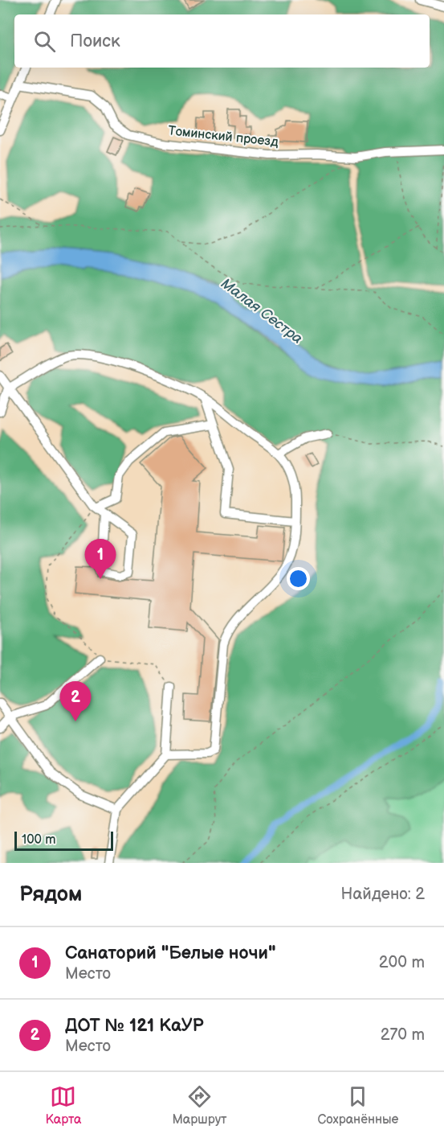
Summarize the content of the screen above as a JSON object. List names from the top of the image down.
{
  "streets": {
    "street": ["Томинский проезд"]
  },
  "water": ["Малая Сестра"],
  "scale_bar": "100 m",
  "page": {
    "search": "Поиск",
    "pins": ["1", "2"],
    "scale": "100 m",
    "heading": ["Рядом", "Найдено: 2"],
    "list": [
      {
        "mark": "1",
        "name": "Санаторий \"Белые ночи\"",
        "note": "Место",
        "value": "200 m"
      },
      {
        "mark": "2",
        "name": "ДОТ № 121 КаУР",
        "note": "Место",
        "value": "270 m"
      }
    ],
    "nav": ["Карта", "Маршрут", "Сохранённые"]
  }
}
